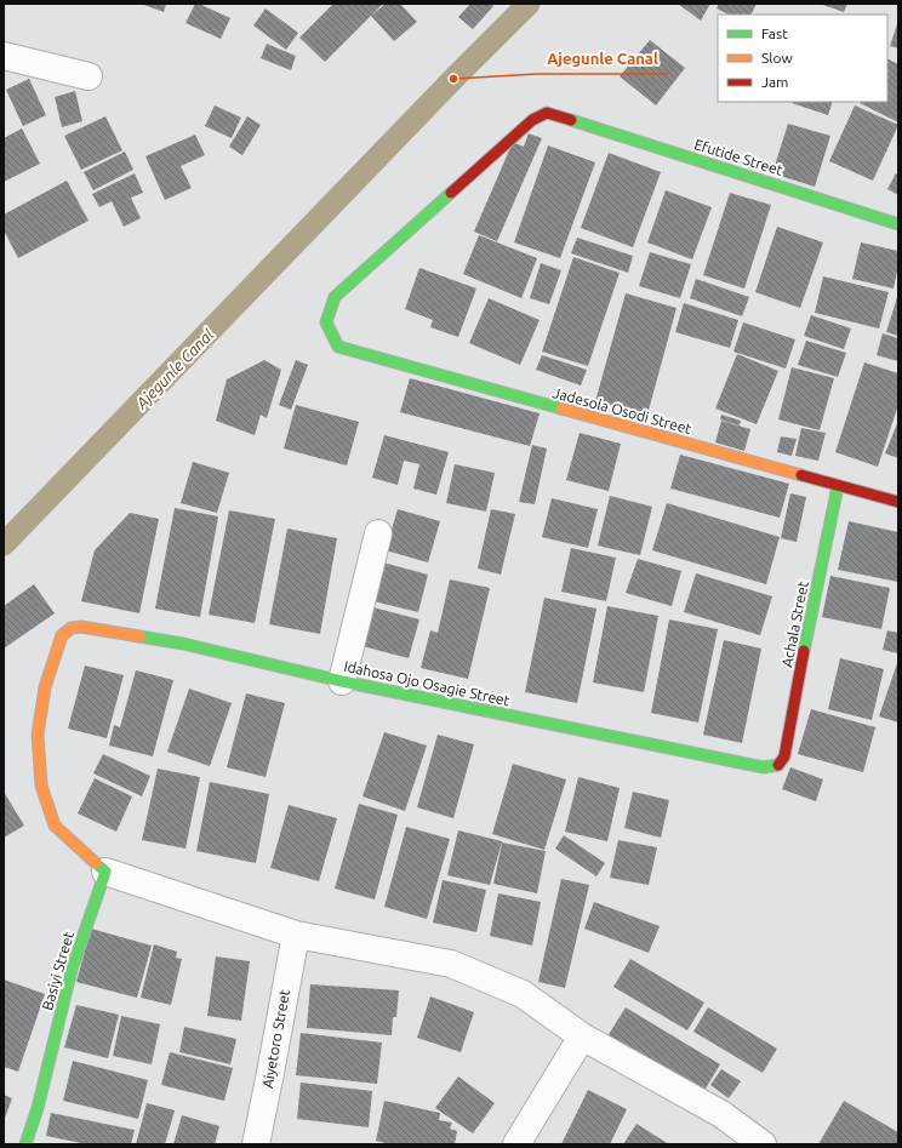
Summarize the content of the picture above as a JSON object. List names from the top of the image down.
{
  "streets": {
    "street": [
      "Efutide Street",
      "Jadesola Osodi Street",
      "Achala Street",
      "Idahosa Ojo Osagie Street",
      "Basiyi Street",
      "Aiyetoro Street"
    ]
  },
  "crossings": [
    ["Efutide Street", "Jadesola Osodi Street"],
    ["Jadesola Osodi Street", "Achala Street"],
    ["Achala Street", "Idahosa Ojo Osagie Street"],
    ["Idahosa Ojo Osagie Street", "Basiyi Street"]
  ],
  "water": ["Ajegunle Canal"],
  "places": ["Ajegunle Canal"],
  "legend": ["Fast", "Slow", "Jam"]
}
